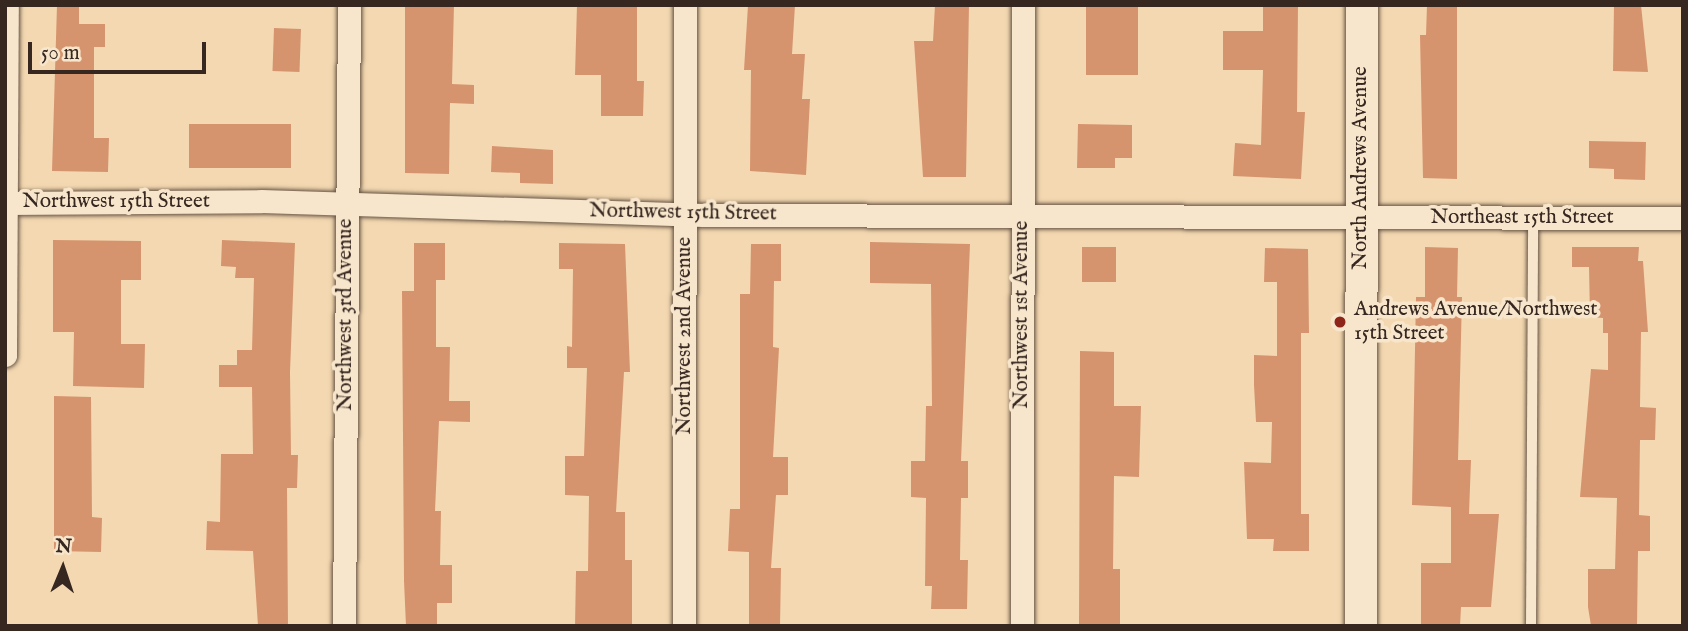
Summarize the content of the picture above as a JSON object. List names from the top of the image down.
{
  "streets": {
    "main road": ["North Andrews Avenue"],
    "street": [
      "Northwest 15th Street",
      "Northeast 15th Street",
      "Northwest 3rd Avenue",
      "Northwest 1st Avenue",
      "Northwest 2nd Avenue"
    ]
  },
  "crossings": [
    ["North Andrews Avenue", "Northwest 15th Street"],
    ["North Andrews Avenue", "Northeast 15th Street"],
    ["Northwest 15th Street", "Northeast 15th Street"],
    ["Northwest 15th Street", "Northwest 3rd Avenue"],
    ["Northwest 15th Street", "Northwest 1st Avenue"],
    ["Northwest 15th Street", "Northwest 2nd Avenue"]
  ],
  "places": ["Andrews Avenue/Northwest 15th Street"],
  "scale_bar": "50 m",
  "north": "top"
}
